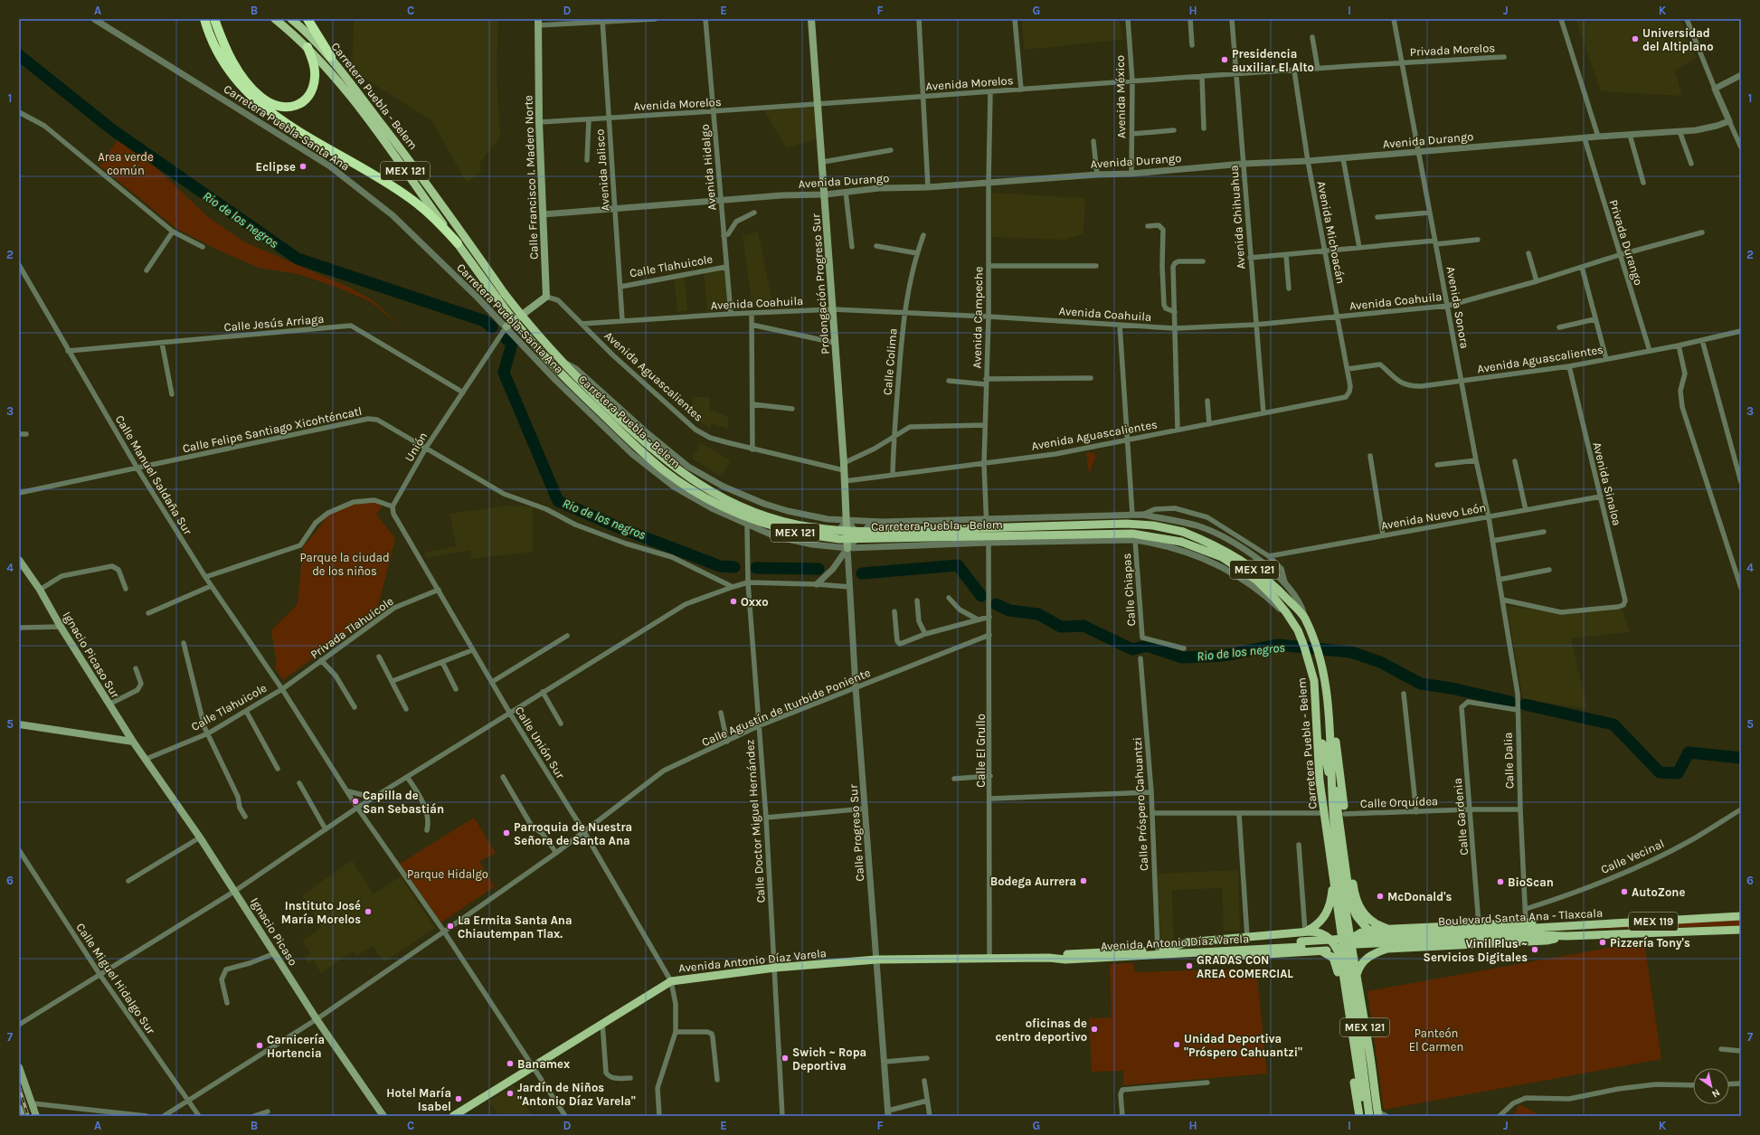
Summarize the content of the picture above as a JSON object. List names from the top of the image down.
{
  "streets": {
    "main road": [
      "Carretera Puebla - Belem",
      "MEX 121",
      "Calle Francisco I. Madero Norte",
      "Prolongación Progreso Sur",
      "Ignacio Picaso Sur",
      "Boulevard Santa Ana - Tlaxcala",
      "MEX 119",
      "Ignacio Picaso",
      "Avenida Antonio Díaz Varela"
    ],
    "street": [
      "Privada Morelos",
      "Avenida Morelos",
      "Avenida México",
      "Carretera Puebla-Santa Ana",
      "Avenida Durango",
      "Avenida Hidalgo",
      "Avenida Jalisco",
      "Avenida Chihuahua",
      "Avenida Michoacán",
      "Privada Durango",
      "Calle Tlahuicole",
      "Avenida Coahuila",
      "Avenida Sonora",
      "Avenida Campeche",
      "Calle Jesús Arriaga",
      "Avenida Aguascalientes",
      "Calle Colima",
      "Calle Felipe Santiago Xicohténcatl",
      "Unión",
      "Calle Manuel Saldaña Sur",
      "Avenida Sinaloa",
      "Avenida Nuevo León",
      "Calle Chiapas",
      "Privada Tlahuicole",
      "Calle Agustín de Iturbide Poniente",
      "Calle Unión Sur",
      "Calle El Grullo",
      "Calle Dalia",
      "Calle Orquídea",
      "Calle Próspero Cahuantzi",
      "Calle Gardenia",
      "Calle Doctor Miguel Hernández",
      "Calle Progreso Sur",
      "Calle Vecinal",
      "Calle Miguel Hidalgo Sur"
    ]
  },
  "crossings": [
    ["Privada Morelos", "Avenida Morelos"],
    ["Privada Morelos", "Avenida Sonora"],
    ["Avenida Morelos", "Avenida México"],
    ["Avenida Morelos", "Avenida Hidalgo"],
    ["Avenida Morelos", "Avenida Jalisco"],
    ["Avenida Morelos", "Calle Francisco I. Madero Norte"],
    ["Avenida Morelos", "Avenida Chihuahua"],
    ["Avenida Morelos", "Avenida Michoacán"],
    ["Avenida Morelos", "Prolongación Progreso Sur"],
    ["Avenida Morelos", "Avenida Sonora"],
    ["Avenida Morelos", "Avenida Campeche"],
    ["Carretera Puebla - Belem", "Carretera Puebla-Santa Ana"],
    ["Carretera Puebla - Belem", "Prolongación Progreso Sur"],
    ["Carretera Puebla - Belem", "Avenida Campeche"],
    ["Avenida México", "Avenida Durango"],
    ["Carretera Puebla-Santa Ana", "Prolongación Progreso Sur"],
    ["Carretera Puebla-Santa Ana", "Avenida Campeche"],
    ["Carretera Puebla-Santa Ana", "Unión"],
    ["Carretera Puebla-Santa Ana", "Calle Chiapas"],
    ["Carretera Puebla-Santa Ana", "Calle El Grullo"],
    ["Carretera Puebla-Santa Ana", "Calle Doctor Miguel Hernández"],
    ["Carretera Puebla-Santa Ana", "Calle Progreso Sur"],
    ["Avenida Durango", "Avenida Hidalgo"],
    ["Avenida Durango", "Avenida Jalisco"],
    ["Avenida Durango", "Calle Francisco I. Madero Norte"],
    ["Avenida Durango", "Avenida Chihuahua"],
    ["Avenida Durango", "Avenida Michoacán"],
    ["Avenida Durango", "Privada Durango"],
    ["Avenida Durango", "Prolongación Progreso Sur"],
    ["Avenida Durango", "Avenida Sonora"],
    ["Avenida Durango", "Avenida Campeche"],
    ["Avenida Hidalgo", "Calle Tlahuicole"],
    ["Avenida Hidalgo", "Avenida Coahuila"],
    ["Avenida Jalisco", "Calle Tlahuicole"],
    ["Avenida Jalisco", "Avenida Coahuila"],
    ["Calle Francisco I. Madero Norte", "Avenida Aguascalientes"],
    ["Avenida Chihuahua", "Avenida Coahuila"],
    ["Avenida Chihuahua", "Avenida Aguascalientes"],
    ["Avenida Michoacán", "Avenida Coahuila"],
    ["Avenida Michoacán", "Avenida Aguascalientes"],
    ["Privada Durango", "Avenida Coahuila"],
    ["Privada Durango", "Avenida Aguascalientes"],
    ["Calle Tlahuicole", "Calle Manuel Saldaña Sur"],
    ["Calle Tlahuicole", "Privada Tlahuicole"],
    ["Calle Tlahuicole", "Ignacio Picaso Sur"],
    ["Calle Tlahuicole", "Ignacio Picaso"],
    ["Prolongación Progreso Sur", "Avenida Coahuila"],
    ["Prolongación Progreso Sur", "Avenida Aguascalientes"],
    ["Prolongación Progreso Sur", "Calle Progreso Sur"],
    ["Avenida Coahuila", "Avenida Sonora"],
    ["Avenida Coahuila", "Avenida Campeche"],
    ["Avenida Coahuila", "Avenida Aguascalientes"],
    ["Avenida Coahuila", "Calle Colima"],
    ["Avenida Sonora", "Avenida Aguascalientes"],
    ["Avenida Sonora", "Avenida Sinaloa"],
    ["Avenida Sonora", "Avenida Nuevo León"],
    ["Avenida Sonora", "Calle Dalia"],
    ["Avenida Campeche", "Avenida Aguascalientes"],
    ["Avenida Campeche", "Calle El Grullo"],
    ["Calle Jesús Arriaga", "Unión"],
    ["Calle Jesús Arriaga", "Calle Manuel Saldaña Sur"],
    ["Avenida Aguascalientes", "Calle Colima"],
    ["Avenida Aguascalientes", "Avenida Sinaloa"],
    ["Calle Felipe Santiago Xicohténcatl", "Unión"],
    ["Calle Felipe Santiago Xicohténcatl", "Calle Manuel Saldaña Sur"],
    ["Unión", "Calle Unión Sur"],
    ["Calle Manuel Saldaña Sur", "Privada Tlahuicole"],
    ["Calle Manuel Saldaña Sur", "Calle Agustín de Iturbide Poniente"],
    ["Calle Manuel Saldaña Sur", "Avenida Antonio Díaz Varela"],
    ["Avenida Sinaloa", "Avenida Nuevo León"],
    ["Avenida Sinaloa", "Calle Dalia"],
    ["Privada Tlahuicole", "Calle Unión Sur"],
    ["Ignacio Picaso Sur", "Ignacio Picaso"],
    ["Calle Agustín de Iturbide Poniente", "Calle Unión Sur"],
    ["Calle Agustín de Iturbide Poniente", "Calle El Grullo"],
    ["Calle Agustín de Iturbide Poniente", "Calle Doctor Miguel Hernández"],
    ["Calle Agustín de Iturbide Poniente", "Calle Progreso Sur"],
    ["Calle Agustín de Iturbide Poniente", "Ignacio Picaso"],
    ["Calle Agustín de Iturbide Poniente", "Calle Miguel Hidalgo Sur"],
    ["Calle Unión Sur", "Avenida Antonio Díaz Varela"],
    ["Calle El Grullo", "Avenida Antonio Díaz Varela"],
    ["Calle Dalia", "Calle Orquídea"],
    ["Calle Dalia", "Calle Gardenia"],
    ["Calle Dalia", "Calle Vecinal"],
    ["Calle Orquídea", "Calle Gardenia"],
    ["Calle Próspero Cahuantzi", "Avenida Antonio Díaz Varela"],
    ["Calle Doctor Miguel Hernández", "Avenida Antonio Díaz Varela"],
    ["Calle Progreso Sur", "Avenida Antonio Díaz Varela"],
    ["Boulevard Santa Ana - Tlaxcala", "Avenida Antonio Díaz Varela"]
  ],
  "water": ["Rio de los negros"],
  "parks": [
    "Area verde común",
    "Parque la ciudad de los niños",
    "Parque Hidalgo",
    "Panteón El Carmen"
  ],
  "places": [
    "Universidad del Altiplano",
    "Presidencia auxiliar El Alto",
    "Eclipse",
    "Oxxo",
    "Capilla de San Sebastián",
    "Parroquia de Nuestra Señora de Santa Ana",
    "Bodega Aurrera",
    "BioScan",
    "AutoZone",
    "McDonald's",
    "Instituto José María Morelos",
    "La Ermita Santa Ana Chiautempan Tlax.",
    "Pizzería Tony's",
    "Vinil Plus ~ Servicios Digitales",
    "GRADAS CON AREA COMERCIAL",
    "oficinas de centro deportivo",
    "Unidad Deportiva \"Próspero Cahuantzi\"",
    "Carnicería Hortencia",
    "Swich ~ Ropa Deportiva",
    "Banamex",
    "Jardín de Niños \"Antonio Díaz Varela\"",
    "Hotel María Isabel"
  ],
  "north": "bottom right",
  "grid": {
    "columns": [
      "A",
      "B",
      "C",
      "D",
      "E",
      "F",
      "G",
      "H",
      "I",
      "J",
      "K"
    ],
    "rows": [
      "1",
      "2",
      "3",
      "4",
      "5",
      "6",
      "7"
    ]
  }
}
